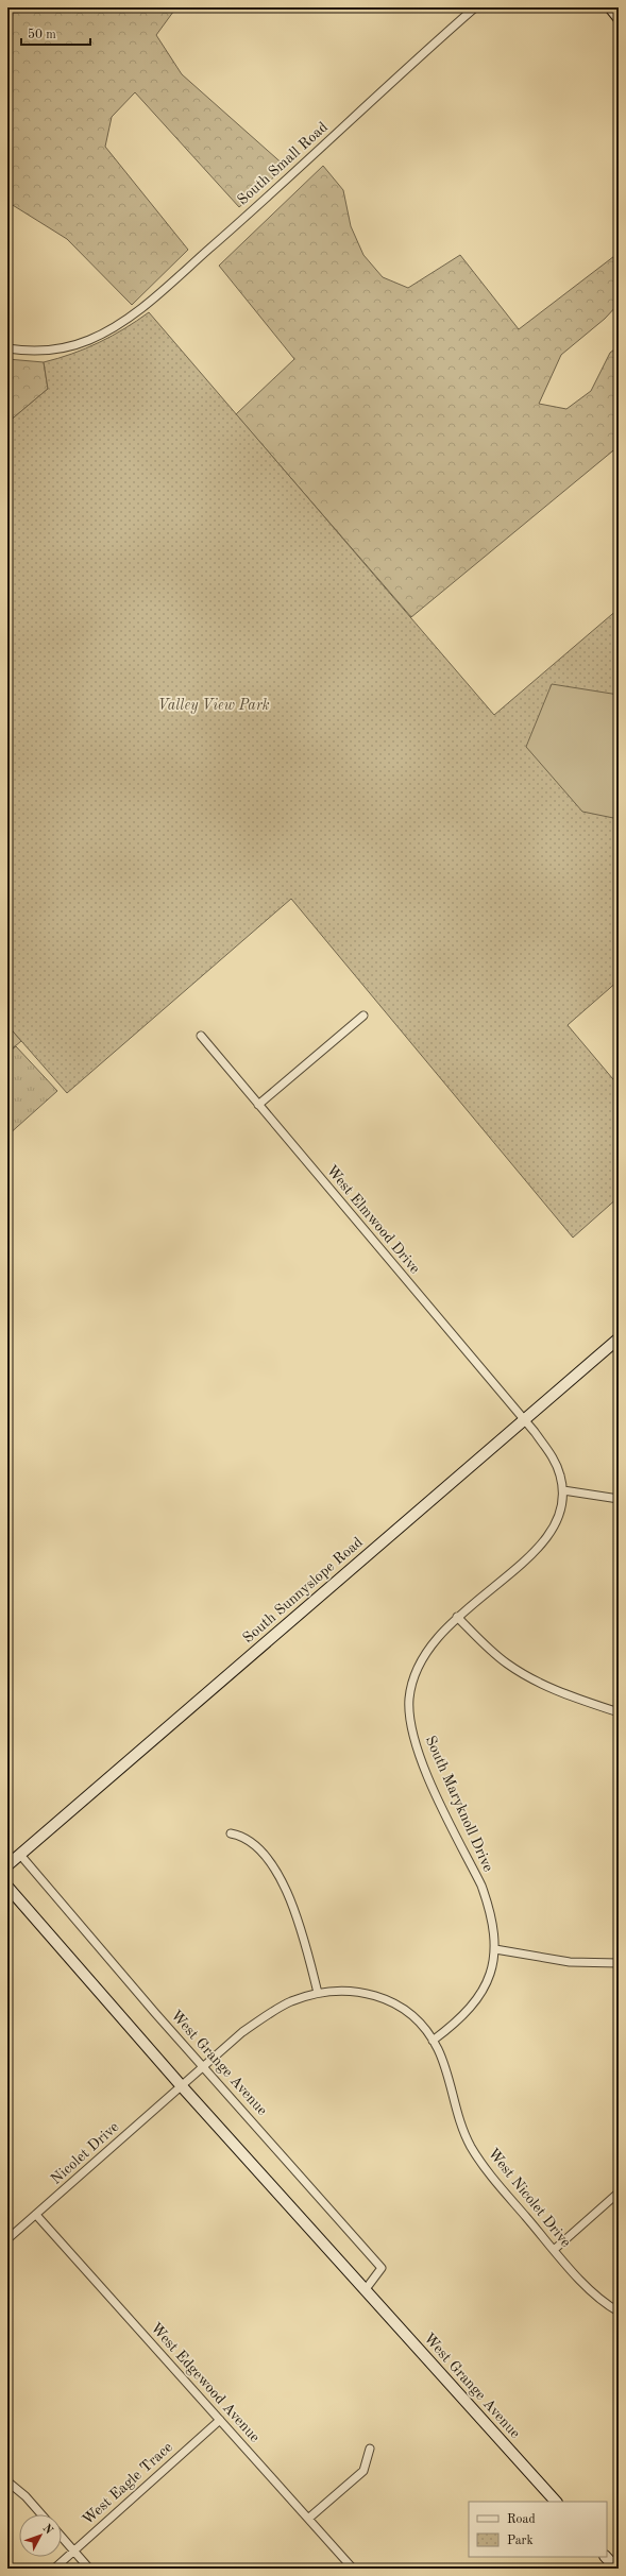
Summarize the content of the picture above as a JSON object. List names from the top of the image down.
{
  "streets": {
    "street": [
      "South Small Road",
      "West Elmwood Drive",
      "South Sunnyslope Road",
      "South Maryknoll Drive",
      "West Grange Avenue",
      "Nicolet Drive",
      "West Nicolet Drive",
      "West Edgewood Avenue",
      "West Eagle Trace"
    ]
  },
  "crossings": [
    ["West Elmwood Drive", "South Sunnyslope Road"],
    ["West Elmwood Drive", "South Maryknoll Drive"],
    ["South Sunnyslope Road", "South Maryknoll Drive"],
    ["South Sunnyslope Road", "West Grange Avenue"],
    ["South Maryknoll Drive", "West Nicolet Drive"],
    ["West Grange Avenue", "Nicolet Drive"],
    ["West Grange Avenue", "West Nicolet Drive"],
    ["Nicolet Drive", "West Nicolet Drive"],
    ["Nicolet Drive", "West Edgewood Avenue"],
    ["West Edgewood Avenue", "West Eagle Trace"]
  ],
  "parks": ["Valley View Park"],
  "legend": ["Road", "Park"],
  "scale_bar": "50 m",
  "north": "top right"
}
